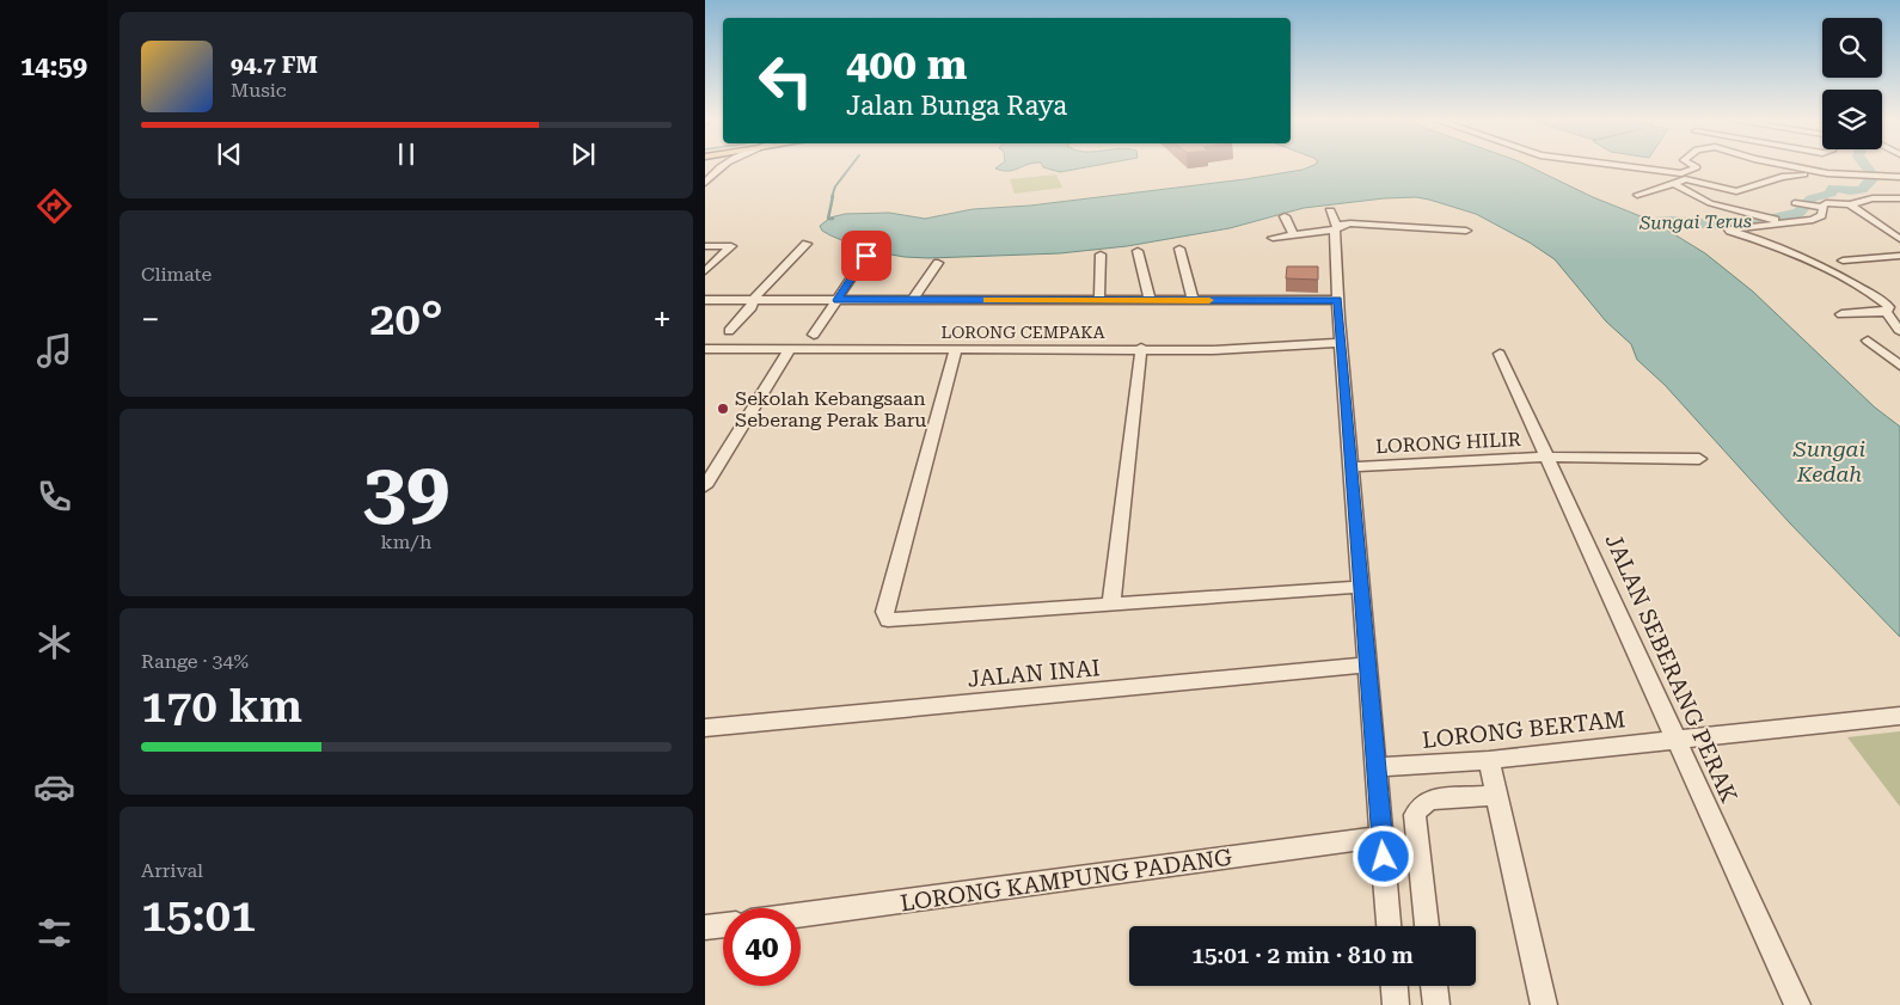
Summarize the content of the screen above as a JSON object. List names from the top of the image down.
{
  "streets": {
    "street": [
      "LORONG CEMPAKA",
      "LORONG HILIR",
      "JALAN SEBERANG PERAK",
      "JALAN INAI",
      "LORONG BERTAM",
      "LORONG KAMPUNG PADANG"
    ]
  },
  "crossings": [
    ["LORONG HILIR", "JALAN SEBERANG PERAK"],
    ["JALAN SEBERANG PERAK", "LORONG BERTAM"]
  ],
  "water": ["Sungai Terus", "Sungai Kedah"],
  "places": ["Sekolah Kebangsaan Seberang Perak Baru"],
  "page": {
    "tabs": "14:59",
    "turn": ["400 m", "Jalan Bunga Raya"],
    "song": ["94.7 FM", "Music"],
    "tile": [
      "Climate",
      ["39", "km/h"],
      ["Range · 34%", "170 km"],
      ["Arrival", "15:01"]
    ],
    "heat": ["−", "20°", "+"],
    "limit": "40",
    "trip": "15:01 · 2 min · 810 m"
  }
}
